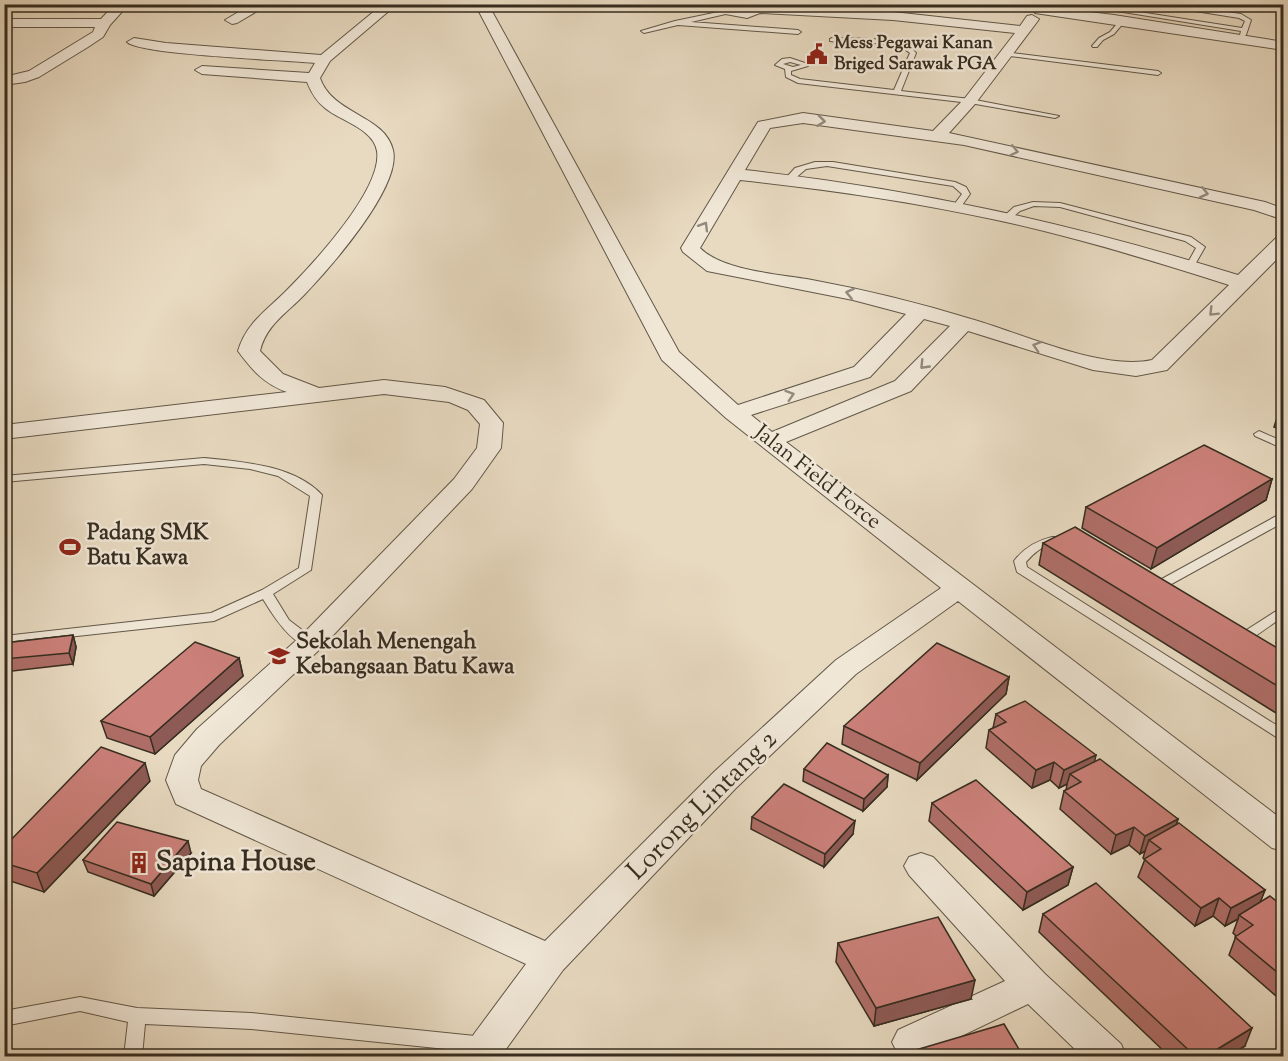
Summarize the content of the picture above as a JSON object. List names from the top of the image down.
{
  "streets": {
    "street": ["Jalan Field Force", "Lorong Lintang 2"]
  },
  "crossings": [
    ["Jalan Field Force", "Lorong Lintang 2"]
  ],
  "places": {
    "public building": ["Mess Pegawai Kanan Briged Sarawak PGA"],
    "sports": ["Padang SMK Batu Kawa"],
    "school or university": ["Sekolah Menengah Kebangsaan Batu Kawa"],
    "building": ["Sapina House"]
  }
}
